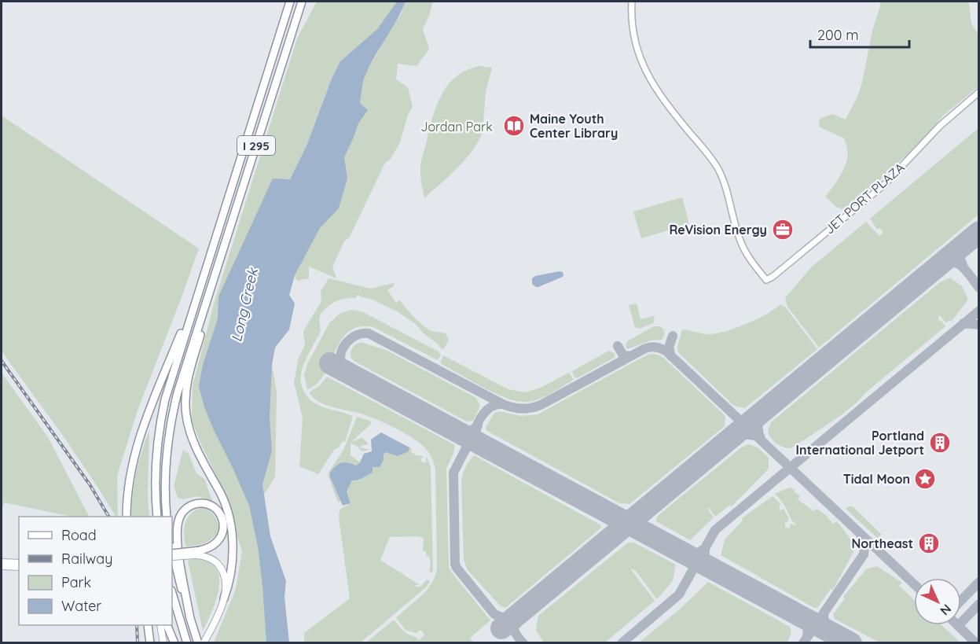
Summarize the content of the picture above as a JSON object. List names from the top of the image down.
{
  "streets": {
    "highway": ["I 295"],
    "street": ["JET PORT PLAZA"]
  },
  "water": ["Long Creek"],
  "parks": ["Jordan Park"],
  "places": {
    "library": ["Maine Youth Center Library"],
    "office": ["ReVision Energy"],
    "building": ["Portland International Jetport", "Northeast"],
    "place": ["Tidal Moon"]
  },
  "legend": [
    "Road",
    "Railway",
    "Park",
    "Water"
  ],
  "scale_bar": "200 m",
  "north": "bottom right"
}
